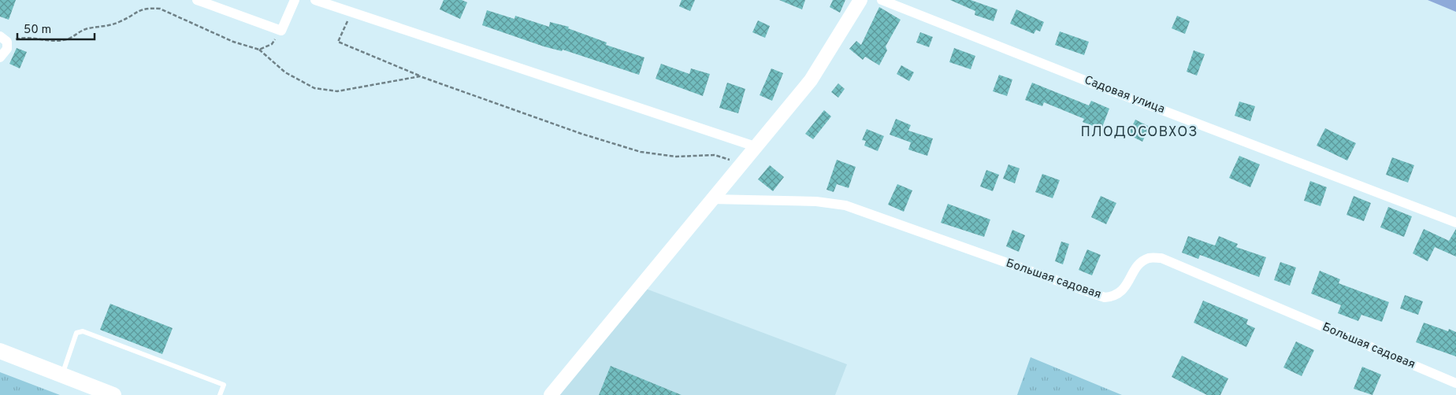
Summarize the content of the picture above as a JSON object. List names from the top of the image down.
{
  "streets": {
    "street": ["Садовая улица", "Большая садовая"]
  },
  "districts": ["ПЛОДОСОВХОЗ"],
  "scale_bar": "50 m"
}
